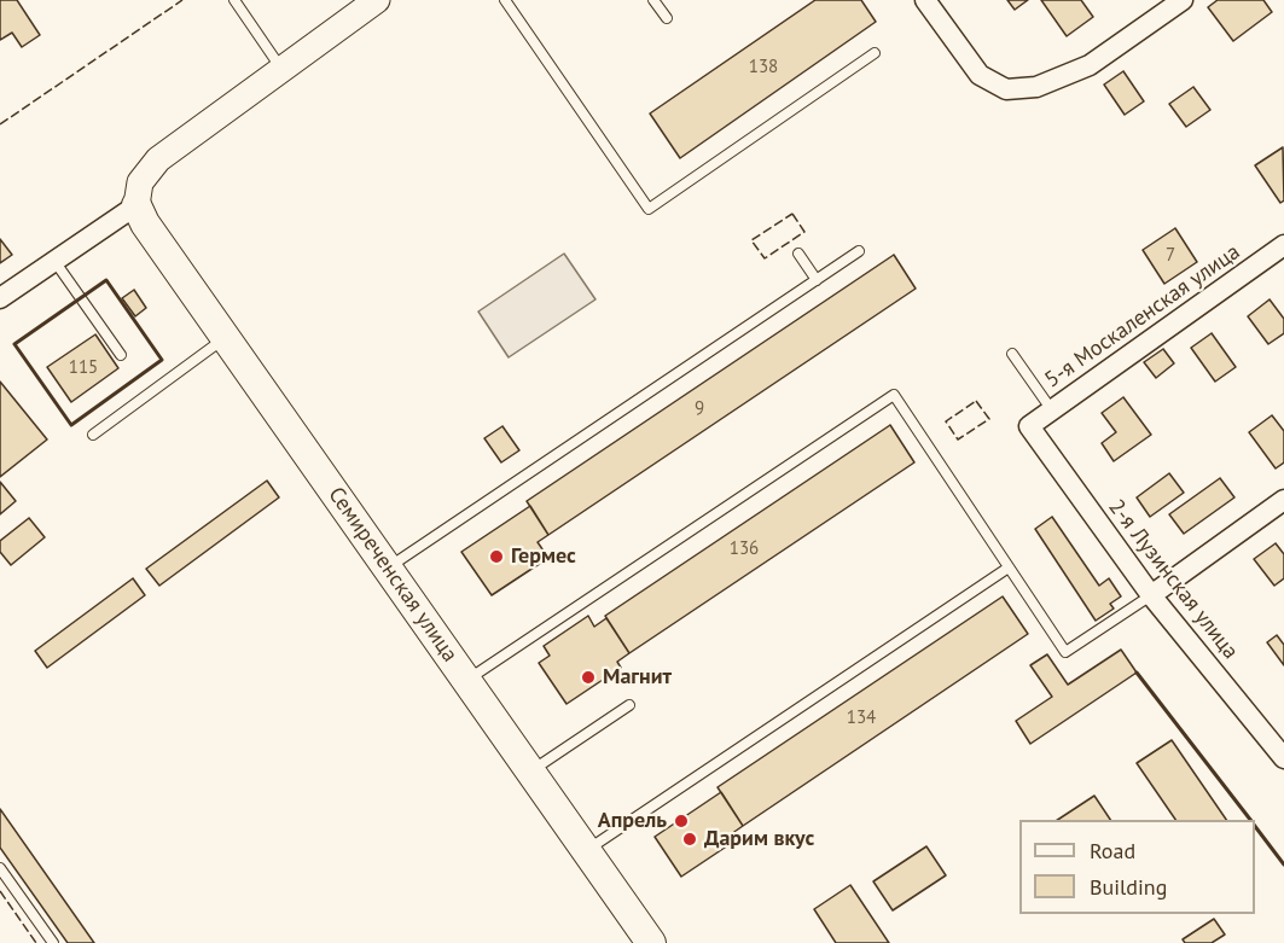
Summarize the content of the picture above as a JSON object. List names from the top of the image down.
{
  "streets": {
    "main road": ["Семиреченская улица"],
    "street": ["5-я Москаленская улица", "2-я Лузинская улица"]
  },
  "crossings": [
    ["5-я Москаленская улица", "2-я Лузинская улица"]
  ],
  "places": [
    "Гермес",
    "Магнит",
    "Апрель",
    "Дарим вкус"
  ],
  "house_numbers": [
    "138",
    "7",
    "115",
    "9",
    "136",
    "134"
  ],
  "legend": ["Road", "Building"]
}
